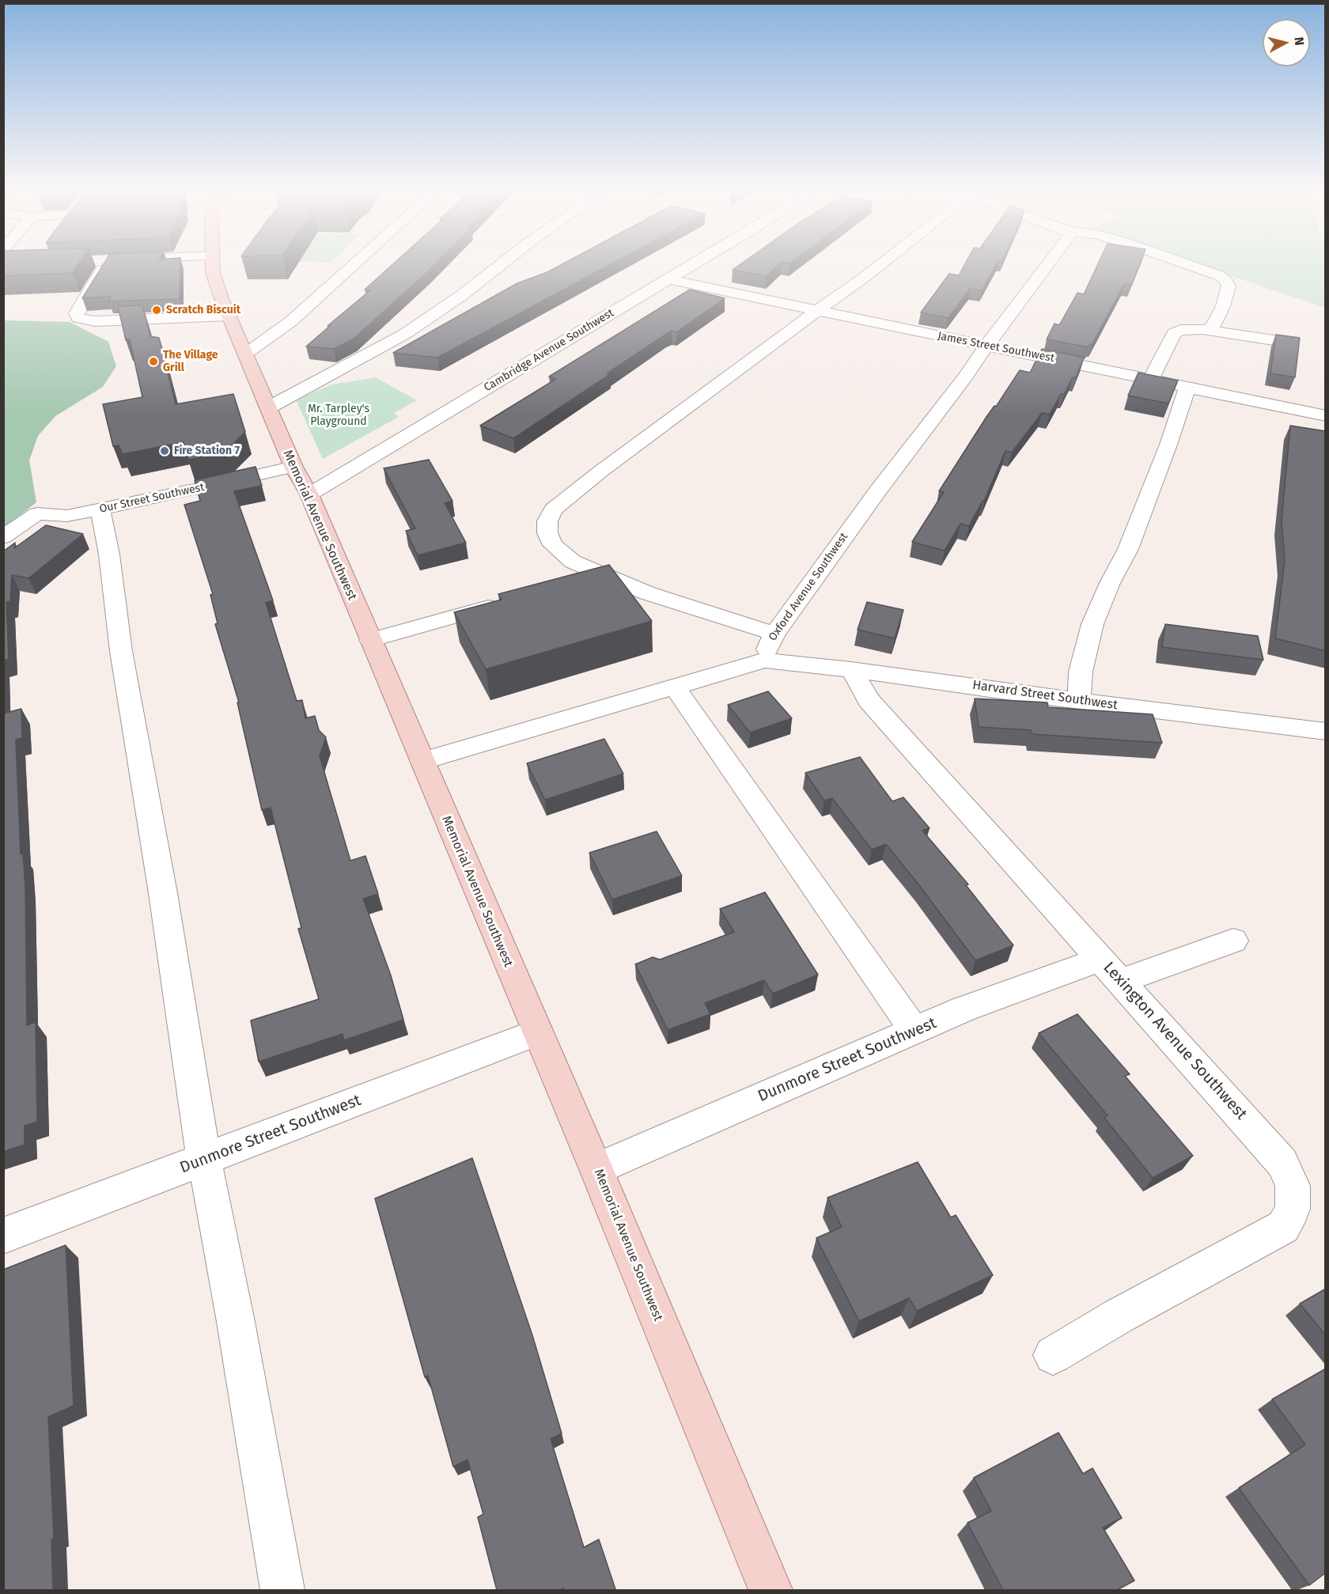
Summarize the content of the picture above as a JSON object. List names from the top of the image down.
{
  "streets": {
    "main road": ["Memorial Avenue Southwest"],
    "street": [
      "James Street Southwest",
      "Cambridge Avenue Southwest",
      "Our Street Southwest",
      "Oxford Avenue Southwest",
      "Harvard Street Southwest",
      "Lexington Avenue Southwest",
      "Dunmore Street Southwest"
    ]
  },
  "crossings": [
    ["James Street Southwest", "Cambridge Avenue Southwest"],
    ["James Street Southwest", "Oxford Avenue Southwest"],
    ["Cambridge Avenue Southwest", "Memorial Avenue Southwest"],
    ["Our Street Southwest", "Memorial Avenue Southwest"],
    ["Memorial Avenue Southwest", "Dunmore Street Southwest"],
    ["Oxford Avenue Southwest", "Harvard Street Southwest"],
    ["Harvard Street Southwest", "Lexington Avenue Southwest"],
    ["Lexington Avenue Southwest", "Dunmore Street Southwest"]
  ],
  "parks": ["Mr. Tarpley's Playground"],
  "places": ["Scratch Biscuit", "The Village Grill", "Fire Station 7"],
  "north": "right"
}
